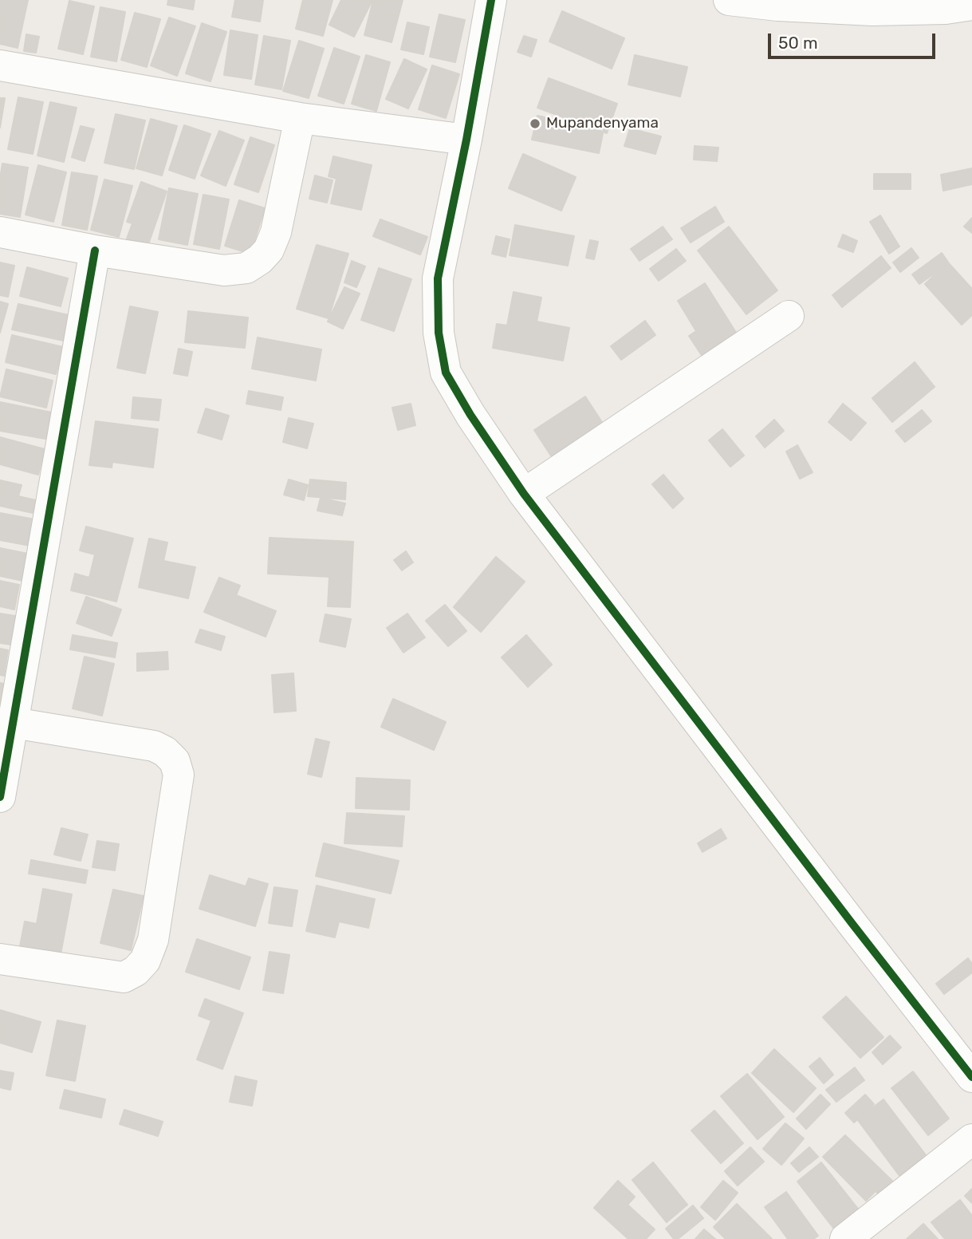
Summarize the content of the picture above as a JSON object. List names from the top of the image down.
{
  "places": ["Mupandenyama"],
  "scale_bar": "50 m"
}
